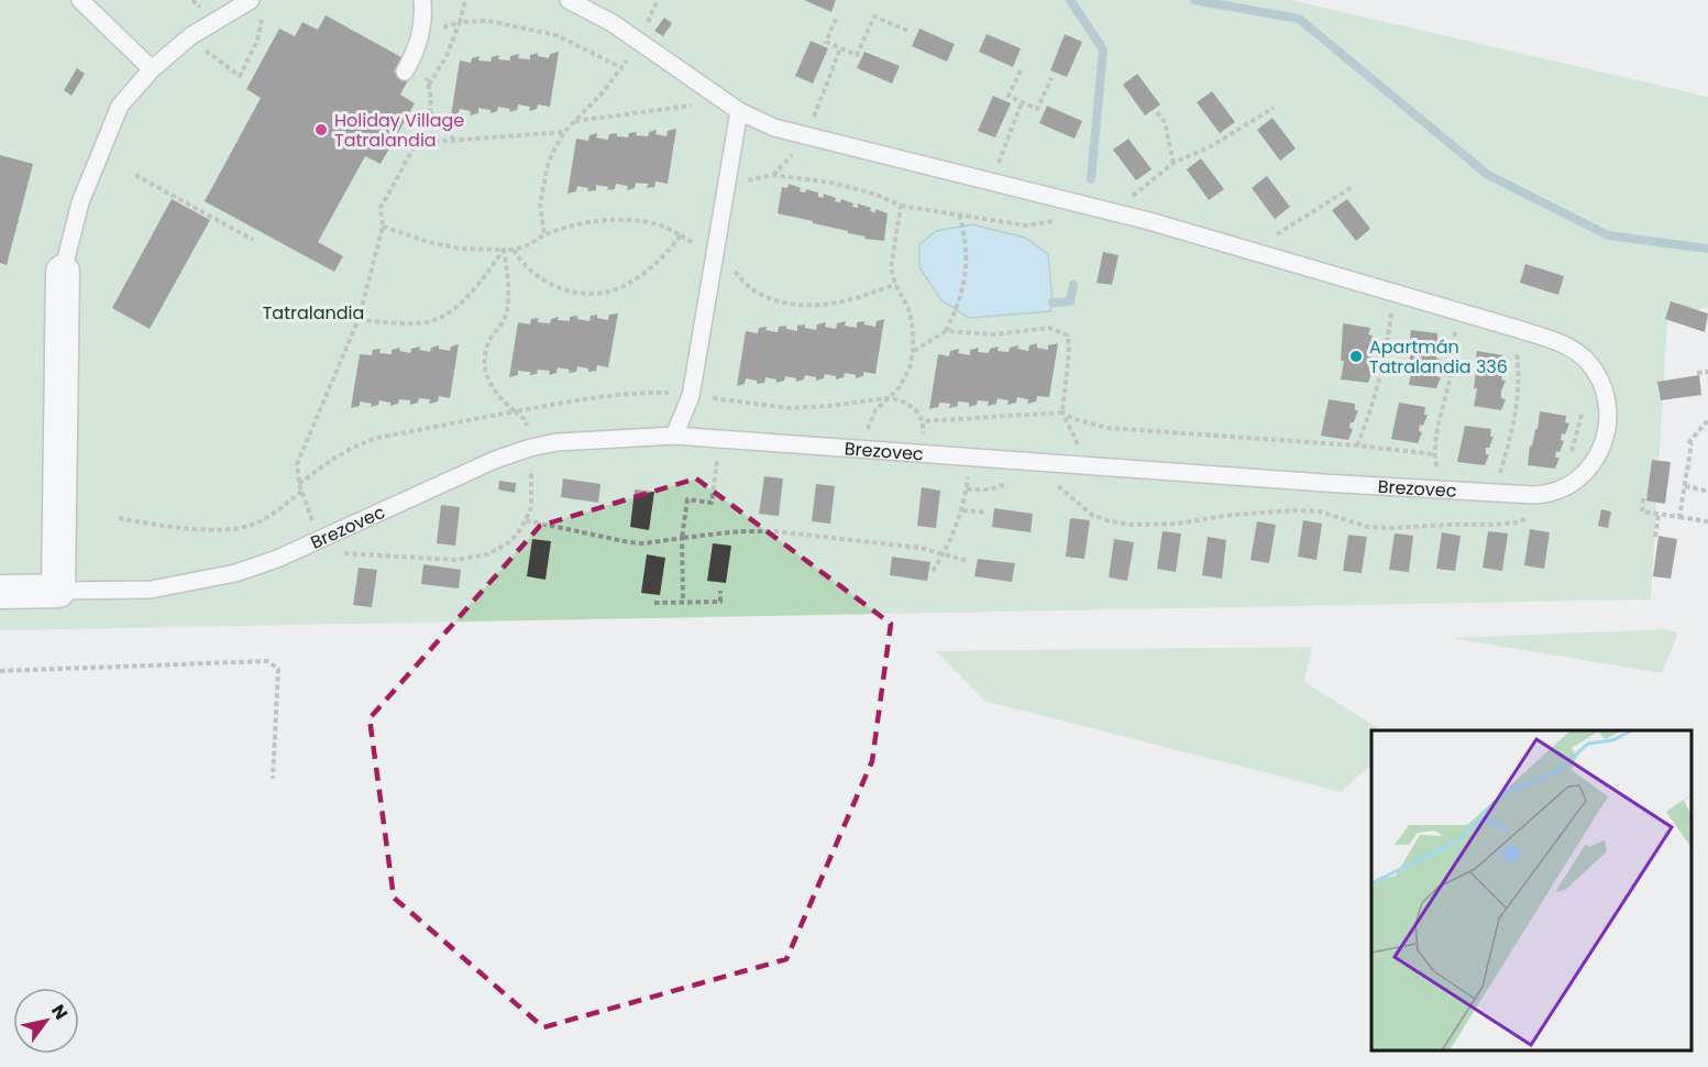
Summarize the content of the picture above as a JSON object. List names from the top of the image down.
{
  "streets": {
    "street": ["Brezovec"]
  },
  "parks": ["Tatralandia"],
  "places": ["Holiday Village Tatralandia", "Apartmán Tatralandia 336"],
  "north": "top right"
}
